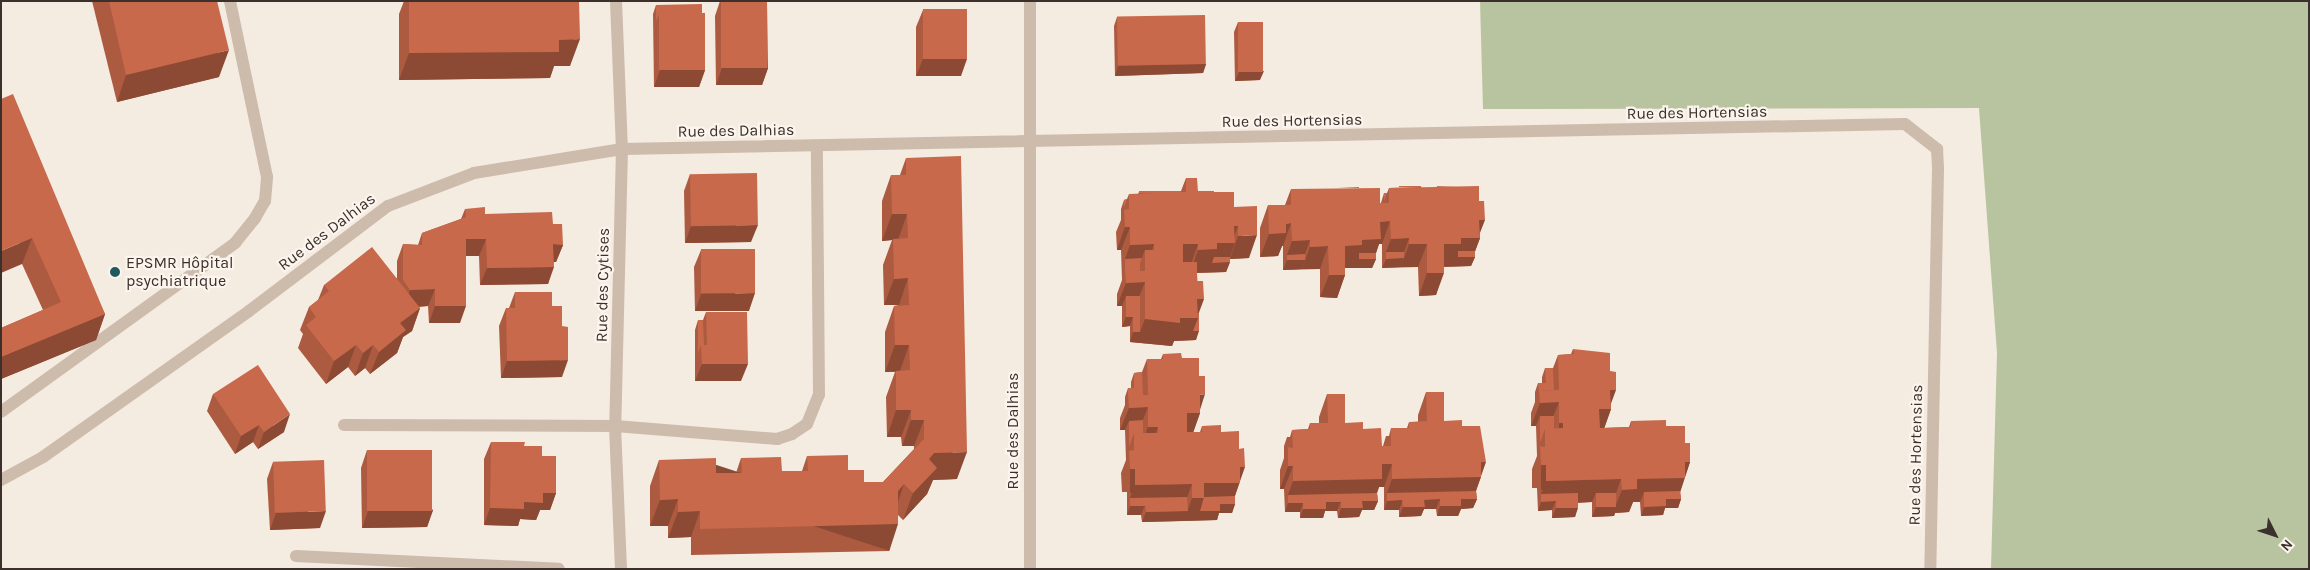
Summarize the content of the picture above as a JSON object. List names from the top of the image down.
{
  "streets": {
    "street": ["Rue des Hortensias", "Rue des Dalhias", "Rue des Cytises"]
  },
  "crossings": [
    ["Rue des Hortensias", "Rue des Dalhias"],
    ["Rue des Dalhias", "Rue des Cytises"]
  ],
  "places": ["EPSMR Hôpital psychiatrique"],
  "north": "bottom right"
}
